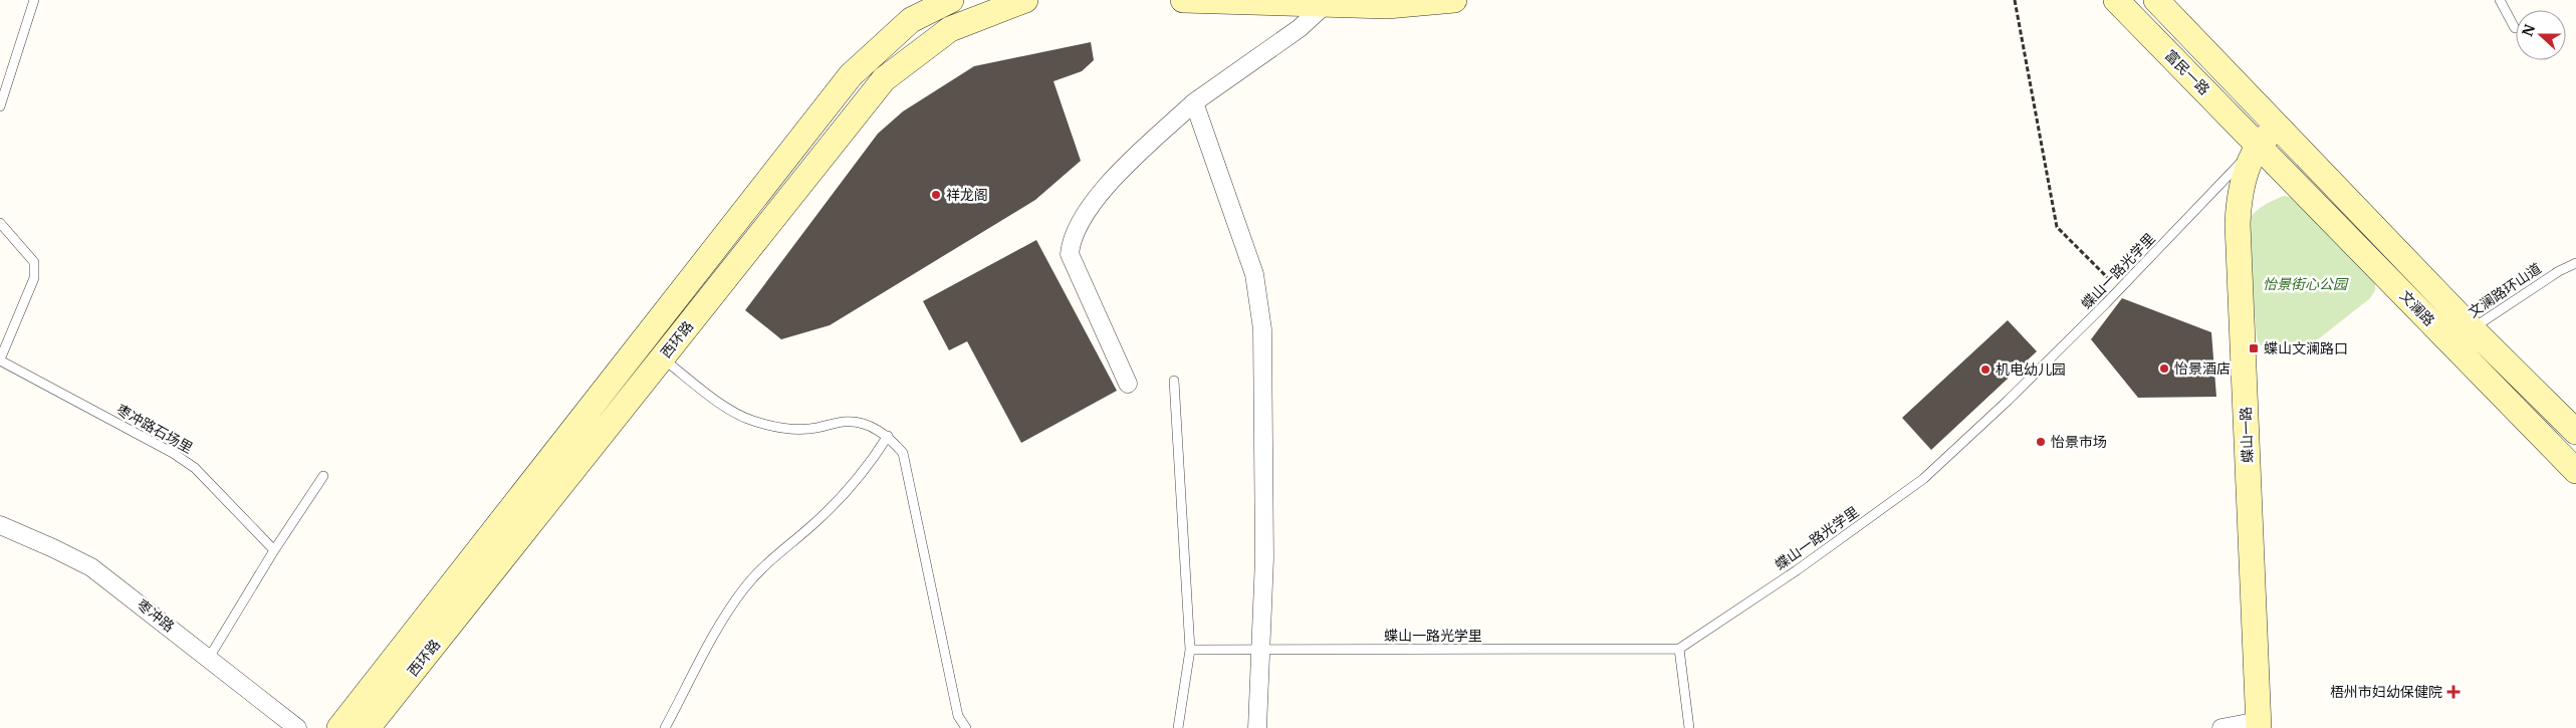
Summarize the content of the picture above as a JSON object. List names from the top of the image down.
{
  "streets": {
    "main road": [
      "富民一路",
      "文澜路",
      "西环路",
      "蝶山一路"
    ],
    "street": ["枣冲路"],
    "lane": ["蝶山一路光学里", "文澜路环山道", "枣冲路石场里"]
  },
  "crossings": [
    ["富民一路", "蝶山一路光学里"],
    ["富民一路", "文澜路"],
    ["富民一路", "蝶山一路"],
    ["蝶山一路光学里", "文澜路"],
    ["蝶山一路光学里", "蝶山一路"],
    ["文澜路环山道", "文澜路"],
    ["文澜路", "蝶山一路"]
  ],
  "parks": ["怡景街心公园"],
  "places": {
    "other": [
      "祥龙阁",
      "怡景酒店",
      "机电幼儿园",
      "怡景市场"
    ],
    "transit": ["蝶山文澜路口"],
    "health": ["梧州市妇幼保健院"]
  },
  "north": "left"
}
